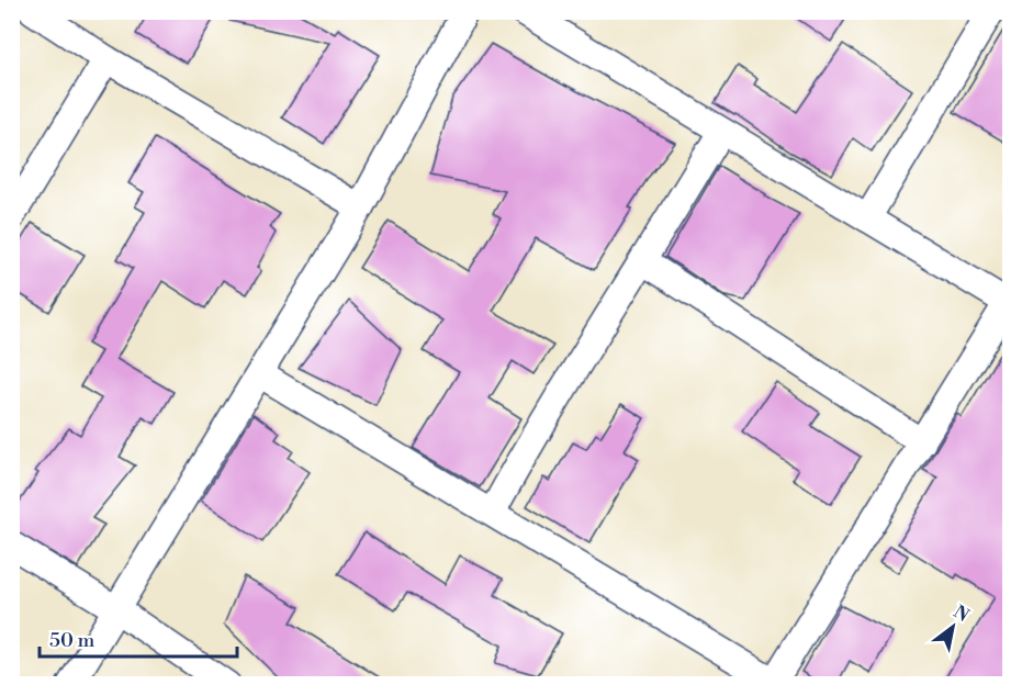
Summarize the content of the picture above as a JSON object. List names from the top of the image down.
{
  "scale_bar": "50 m",
  "north": "top right"
}
